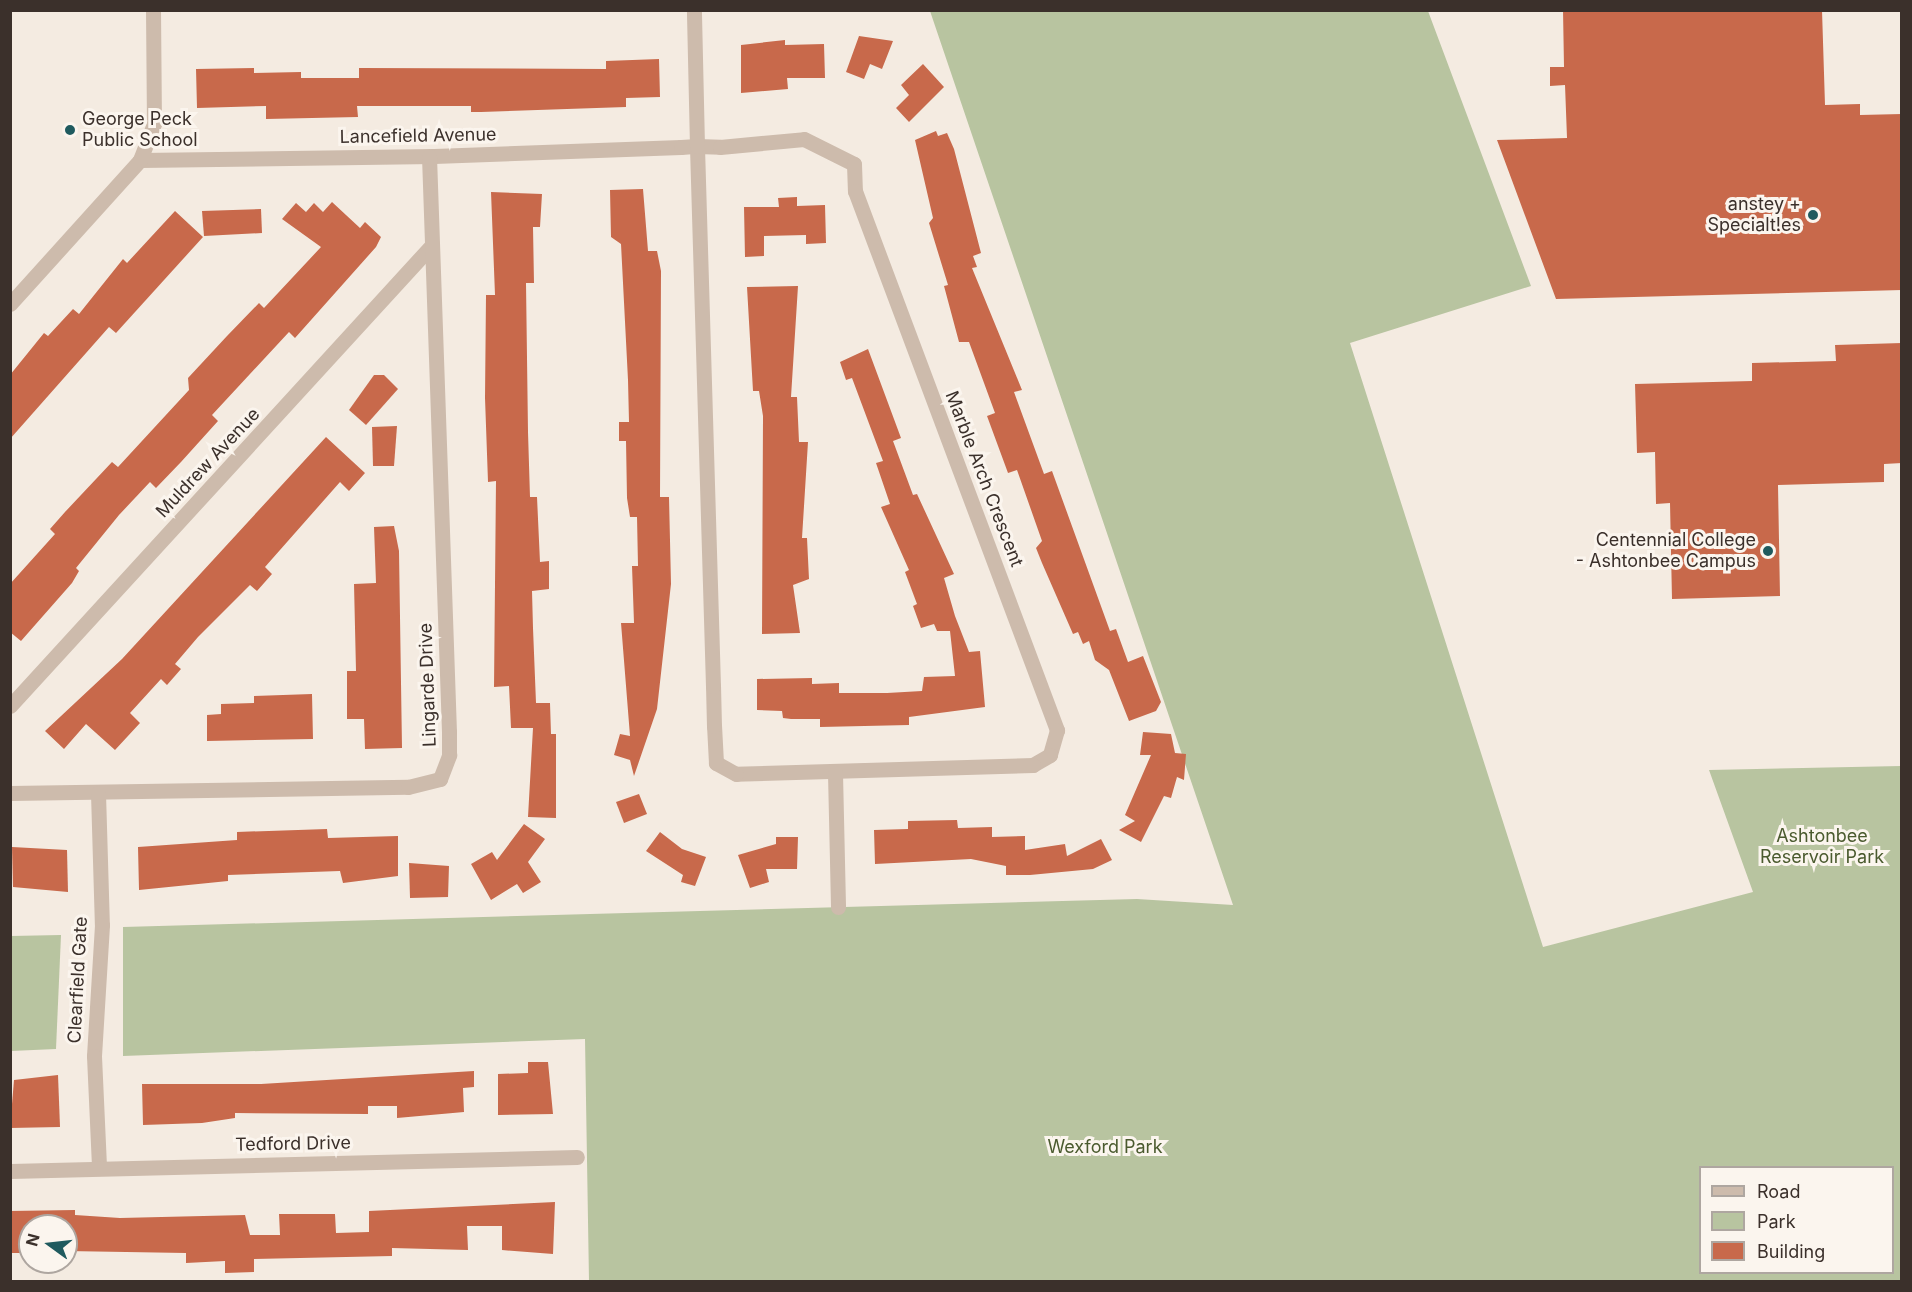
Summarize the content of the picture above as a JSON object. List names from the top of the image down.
{
  "streets": {
    "street": [
      "Lancefield Avenue",
      "Muldrew Avenue",
      "Marble Arch Crescent",
      "Lingarde Drive",
      "Clearfield Gate",
      "Tedford Drive"
    ]
  },
  "crossings": [
    ["Lancefield Avenue", "Marble Arch Crescent"],
    ["Lancefield Avenue", "Lingarde Drive"],
    ["Muldrew Avenue", "Lingarde Drive"],
    ["Lingarde Drive", "Clearfield Gate"],
    ["Clearfield Gate", "Tedford Drive"]
  ],
  "parks": ["Ashtonbee Reservoir Park", "Wexford Park"],
  "places": ["George Peck Public School", "anstey + Specialt!es", "Centennial College - Ashtonbee Campus"],
  "legend": ["Road", "Park", "Building"],
  "north": "left"
}
